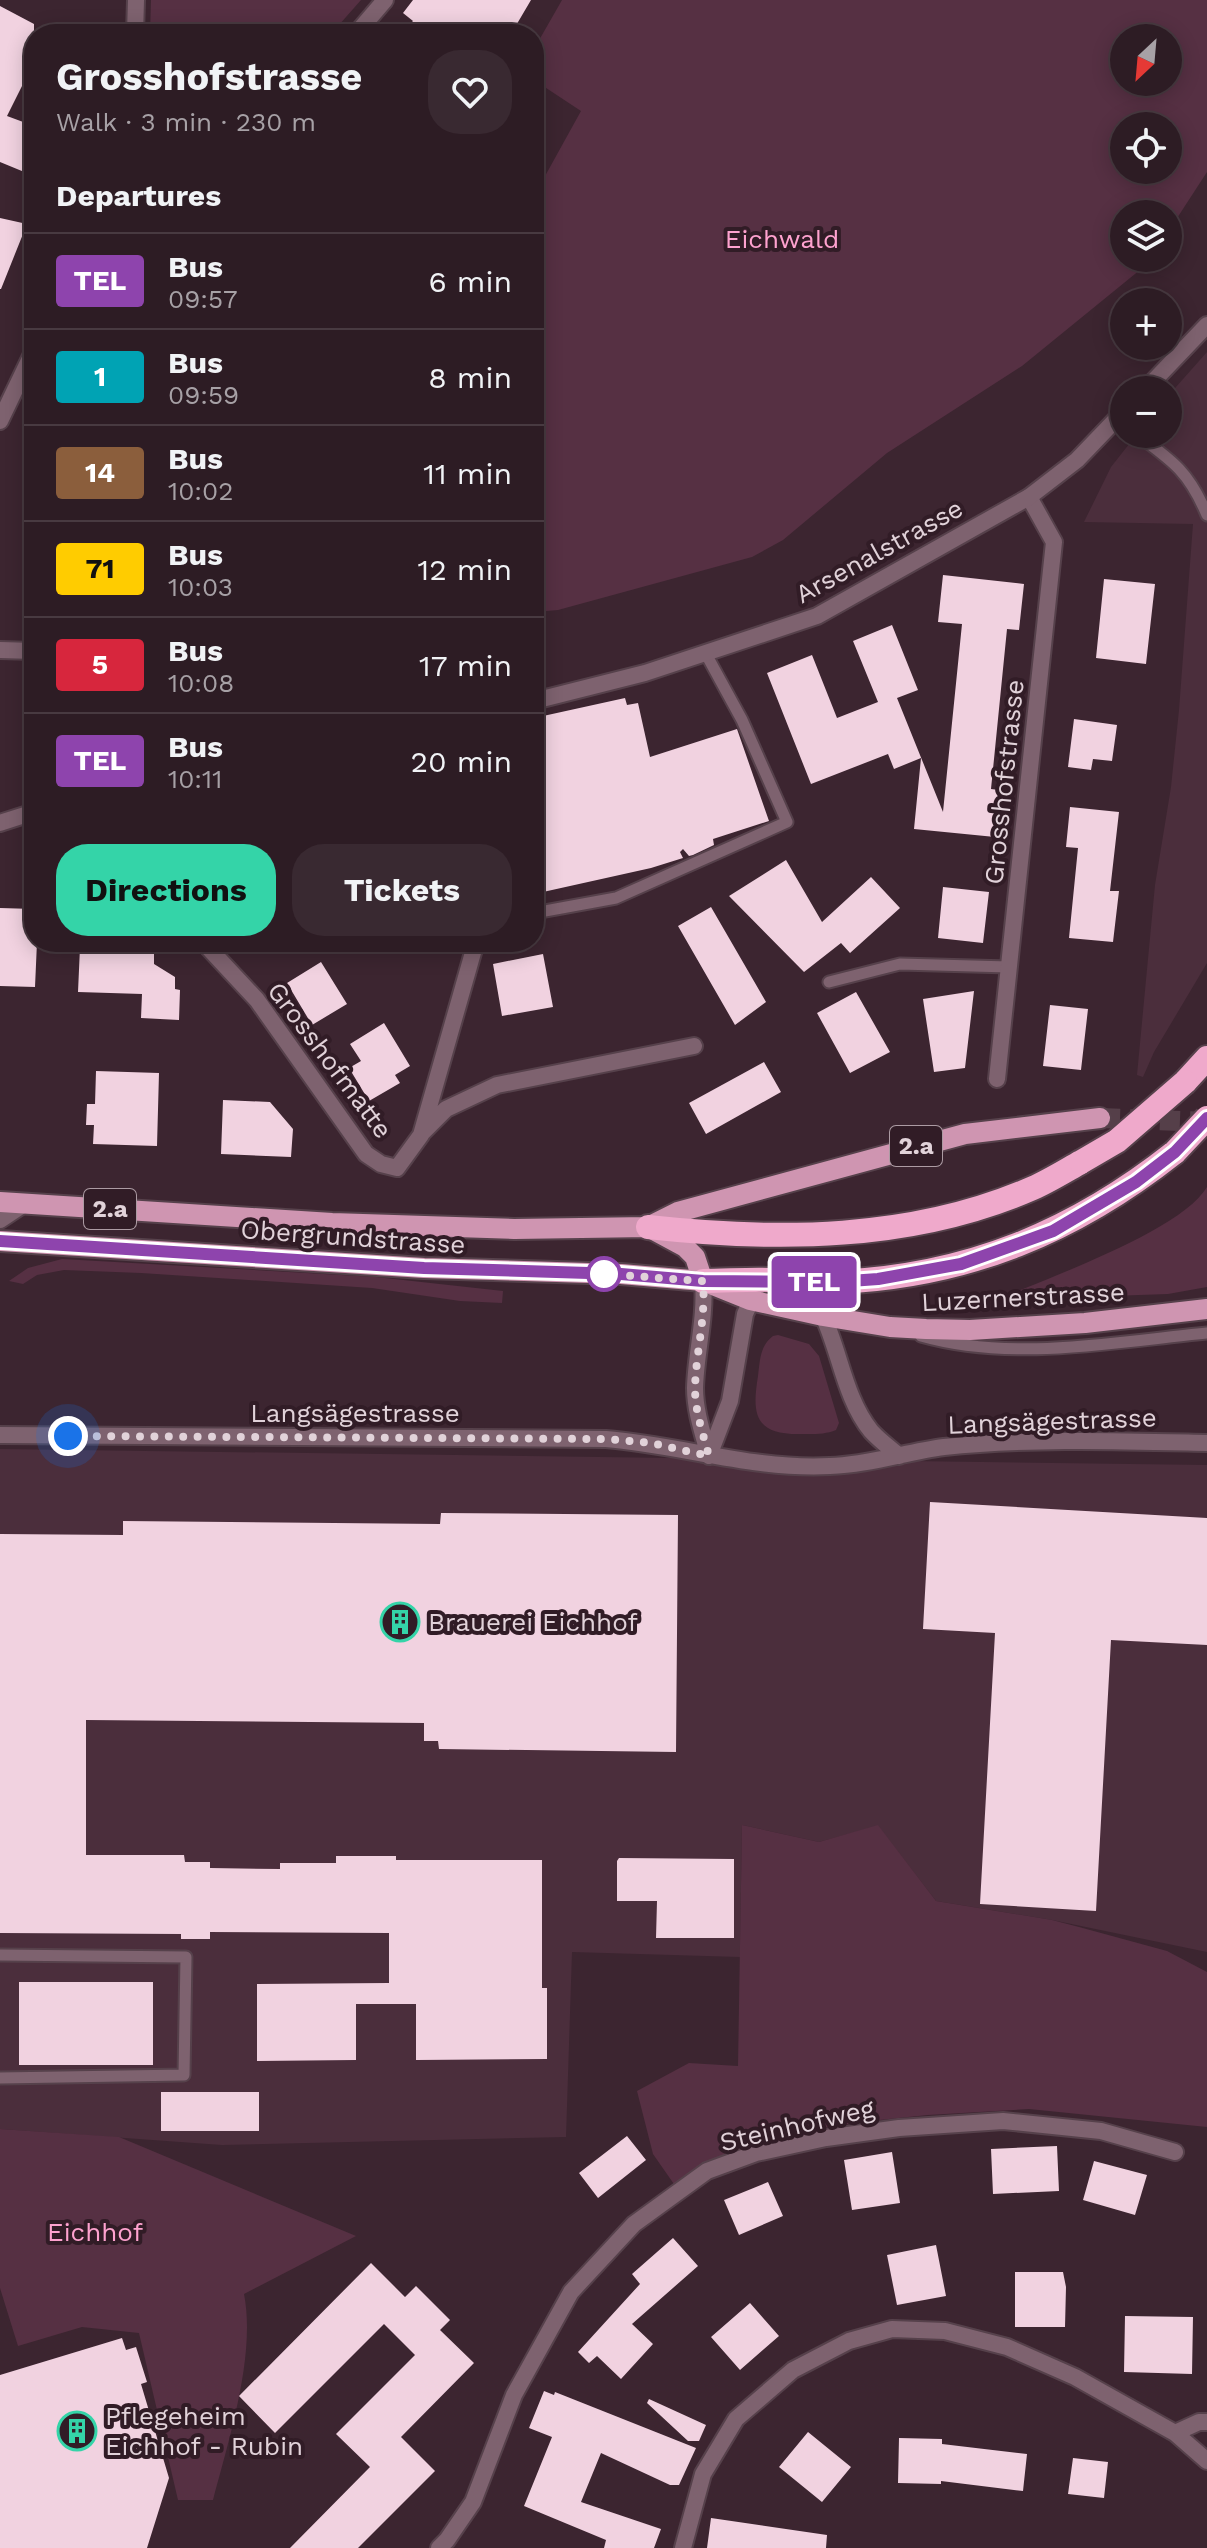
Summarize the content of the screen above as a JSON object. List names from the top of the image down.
{
  "streets": {
    "main road": ["2.a", "Obergrundstrasse", "Luzernerstrasse"],
    "street": [
      "Arsenalstrasse",
      "Grosshofstrasse",
      "Grosshofmatte",
      "Langsägestrasse",
      "Steinhofweg"
    ]
  },
  "crossings": [
    ["Arsenalstrasse", "Grosshofstrasse"],
    ["2.a", "Obergrundstrasse"],
    ["Obergrundstrasse", "Luzernerstrasse"]
  ],
  "parks": ["Eichwald", "Eichhof"],
  "places": {
    "building": ["Brauerei Eichhof", "Pflegeheim Eichhof - Rubin"]
  },
  "lines": ["bus line TEL"],
  "north": "bottom left",
  "page": {
    "on_map": "TEL",
    "map_buttons": ["+", "−"],
    "heading": [
      ["Grosshofstrasse", "Walk · 3 min · 230 m"],
      "Departures"
    ],
    "list": [
      {
        "mark": "TEL",
        "name": "Bus",
        "note": "09:57",
        "value": "6 min"
      },
      {
        "mark": "1",
        "name": "Bus",
        "note": "09:59",
        "value": "8 min"
      },
      {
        "mark": "14",
        "name": "Bus",
        "note": "10:02",
        "value": "11 min"
      },
      {
        "mark": "71",
        "name": "Bus",
        "note": "10:03",
        "value": "12 min"
      },
      {
        "mark": "5",
        "name": "Bus",
        "note": "10:08",
        "value": "17 min"
      },
      {
        "mark": "TEL",
        "name": "Bus",
        "note": "10:11",
        "value": "20 min"
      }
    ],
    "buttons": ["Directions", "Tickets"]
  }
}
